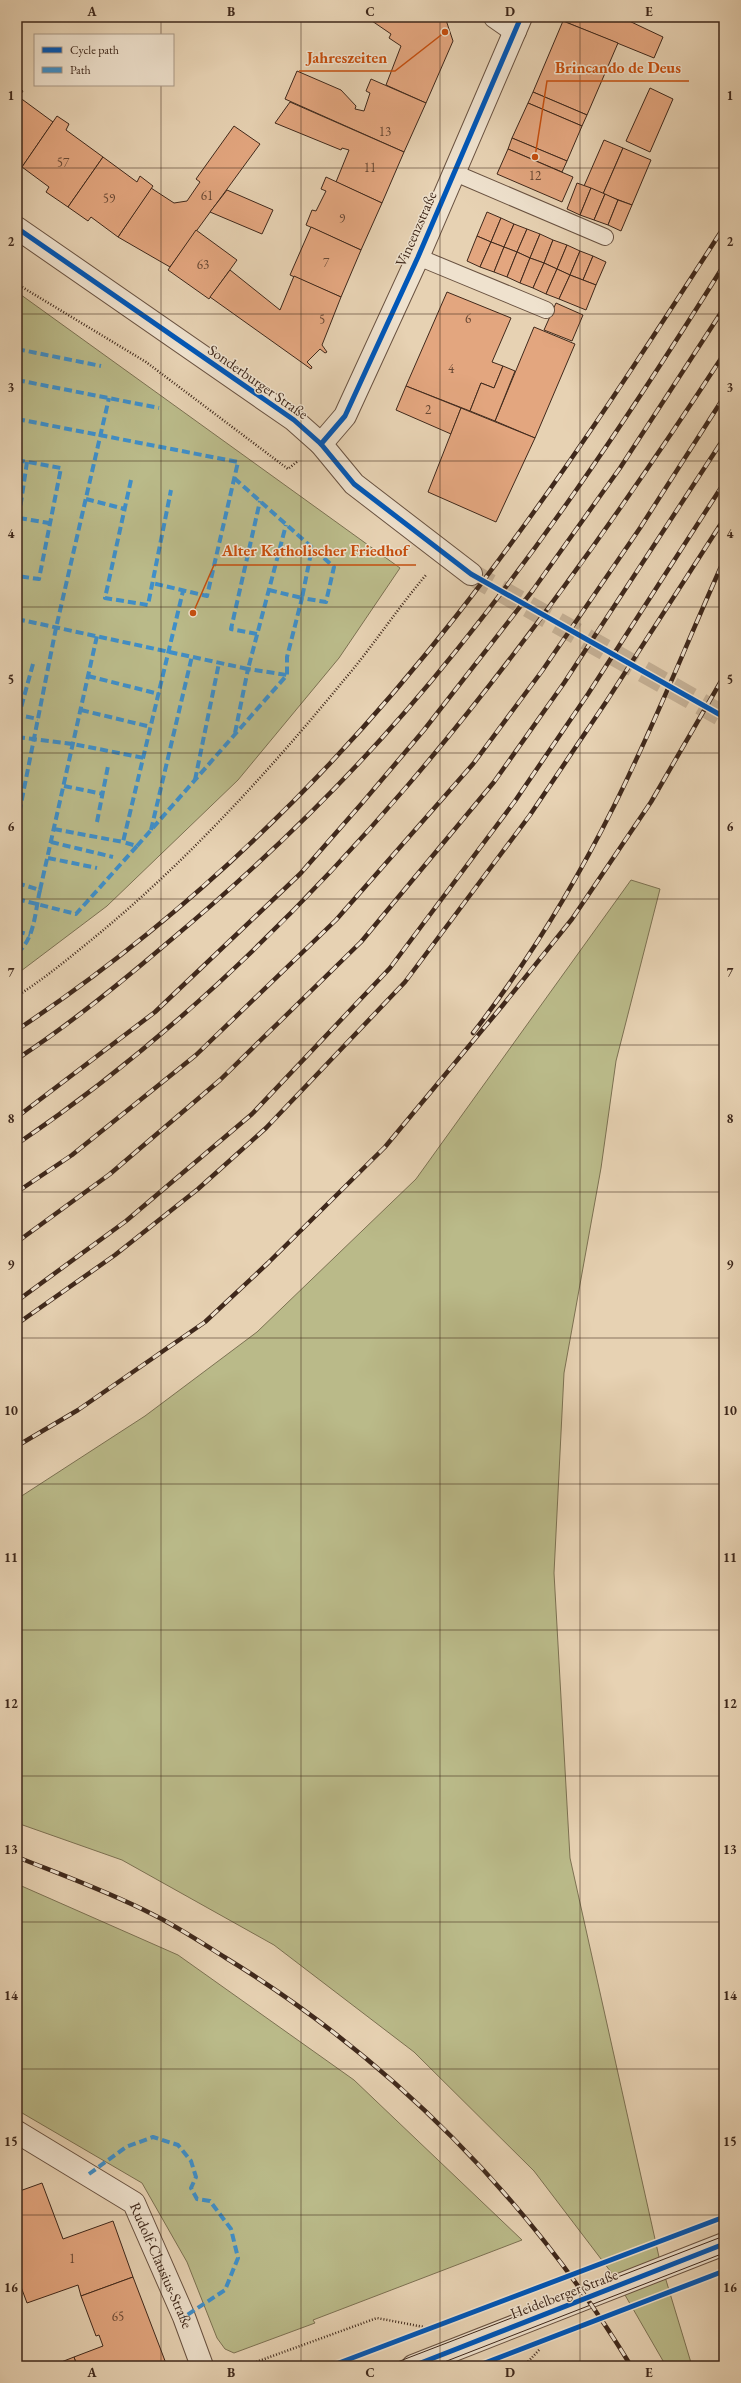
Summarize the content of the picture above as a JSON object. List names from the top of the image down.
{
  "streets": {
    "street": [
      "Vincenzstraße",
      "Sonderburger Straße",
      "Rudolf-Clausius-Straße",
      "Heidelberger Straße"
    ]
  },
  "crossings": [
    ["Vincenzstraße", "Sonderburger Straße"]
  ],
  "places": ["Jahreszeiten", "Brincando de Deus", "Alter Katholischer Friedhof"],
  "house_numbers": [
    "13",
    "57",
    "11",
    "12",
    "61",
    "59",
    "9",
    "7",
    "63",
    "6",
    "5",
    "4",
    "2",
    "1",
    "65"
  ],
  "legend": ["Cycle path", "Path"],
  "grid": {
    "columns": [
      "A",
      "B",
      "C",
      "D",
      "E"
    ],
    "rows": [
      "1",
      "2",
      "3",
      "4",
      "5",
      "6",
      "7",
      "8",
      "9",
      "10",
      "11",
      "12",
      "13",
      "14",
      "15",
      "16"
    ]
  }
}
